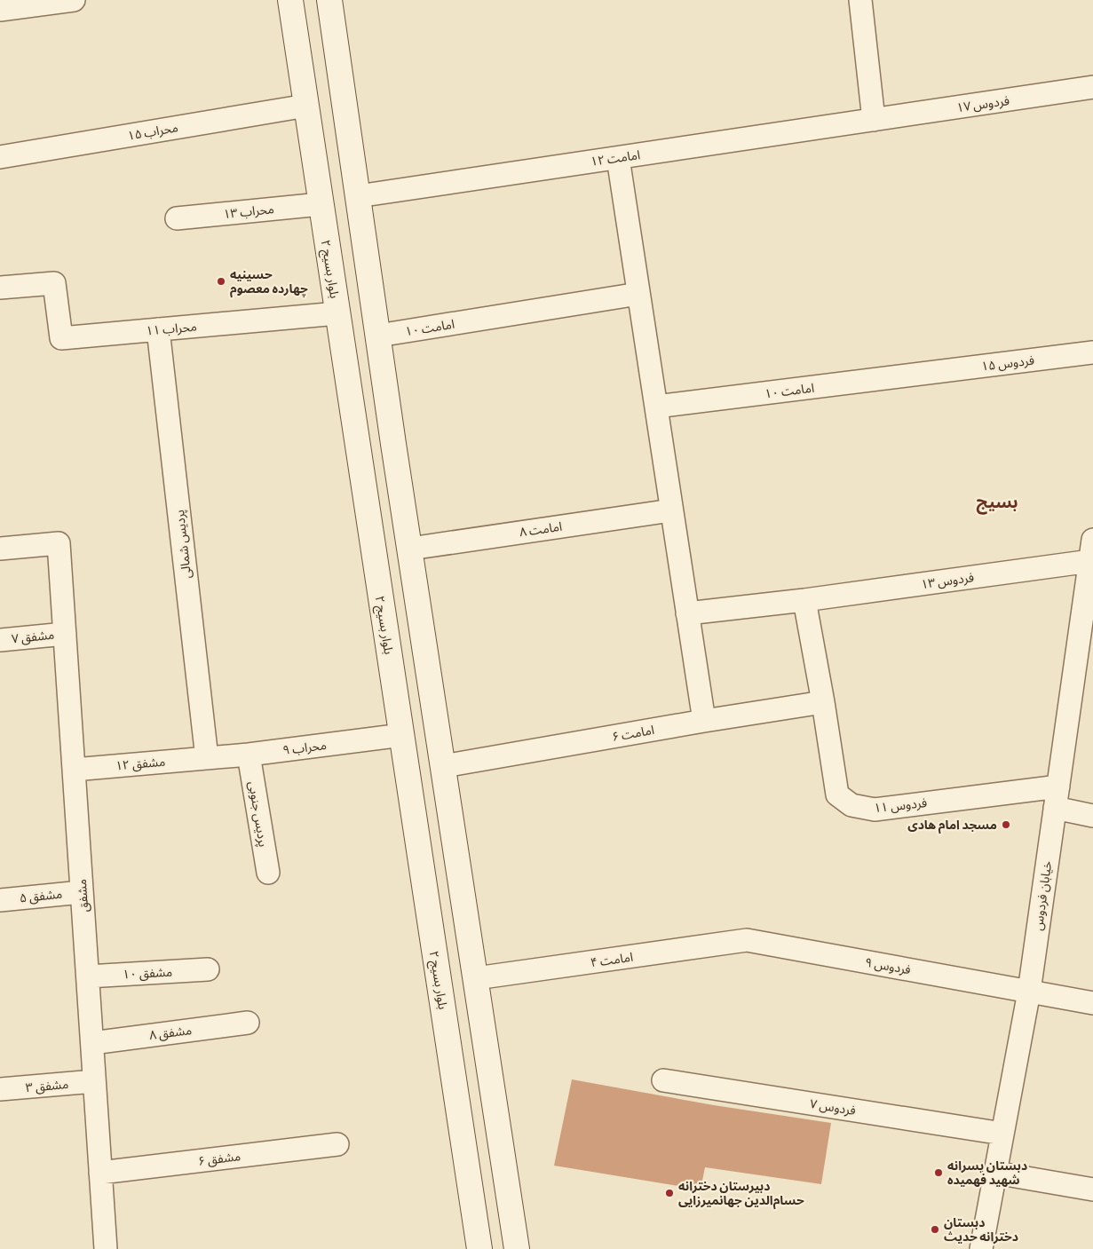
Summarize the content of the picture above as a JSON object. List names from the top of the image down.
{
  "streets": {
    "main road": ["بلوار بسیج ۲"],
    "street": [
      "فردوس ۱۷",
      "محراب ۱۵",
      "امامت ۱۲",
      "محراب ۱۳",
      "امامت ۱۰",
      "محراب ۱۱",
      "فردوس ۱۵",
      "امامت ۸",
      "پردیس شمالی",
      "فردوس ۱۳",
      "مشفق ۷",
      "امامت ۶",
      "محراب ۹",
      "مشفق ۱۲",
      "فردوس ۱۱",
      "پردیس جنوبی",
      "مشفق ۵",
      "مشفق",
      "خیابان فردوس",
      "امامت ۴",
      "فردوس ۹",
      "مشفق ۱۰",
      "مشفق ۸",
      "مشفق ۳",
      "فردوس ۷",
      "مشفق ۶"
    ]
  },
  "crossings": [
    ["فردوس ۱۷", "امامت ۱۲"],
    ["محراب ۱۵", "بلوار بسیج ۲"],
    ["محراب ۱۳", "بلوار بسیج ۲"],
    ["بلوار بسیج ۲", "محراب ۱۱"],
    ["بلوار بسیج ۲", "محراب ۹"],
    ["امامت ۱۰", "فردوس ۱۵"],
    ["محراب ۱۱", "پردیس شمالی"],
    ["پردیس شمالی", "محراب ۹"],
    ["پردیس شمالی", "مشفق ۱۲"],
    ["فردوس ۱۳", "فردوس ۱۱"],
    ["فردوس ۱۳", "خیابان فردوس"],
    ["مشفق ۷", "مشفق"],
    ["امامت ۶", "فردوس ۱۱"],
    ["محراب ۹", "مشفق ۱۲"],
    ["محراب ۹", "پردیس جنوبی"],
    ["مشفق ۱۲", "مشفق"],
    ["فردوس ۱۱", "خیابان فردوس"],
    ["مشفق ۵", "مشفق"],
    ["مشفق", "مشفق ۱۰"],
    ["مشفق", "مشفق ۸"],
    ["مشفق", "مشفق ۳"],
    ["مشفق", "مشفق ۶"],
    ["خیابان فردوس", "فردوس ۹"],
    ["خیابان فردوس", "فردوس ۷"],
    ["امامت ۴", "فردوس ۹"]
  ],
  "districts": ["بسیج"],
  "places": [
    "حسینیه چهارده معصوم",
    "مسجد امام هادی",
    "دبستان پسرانه شهید فهمیده",
    "دبیرستان دخترانه حسام‌الدین جهانمیرزایی",
    "دبستان دخترانه حدیث"
  ]
}
